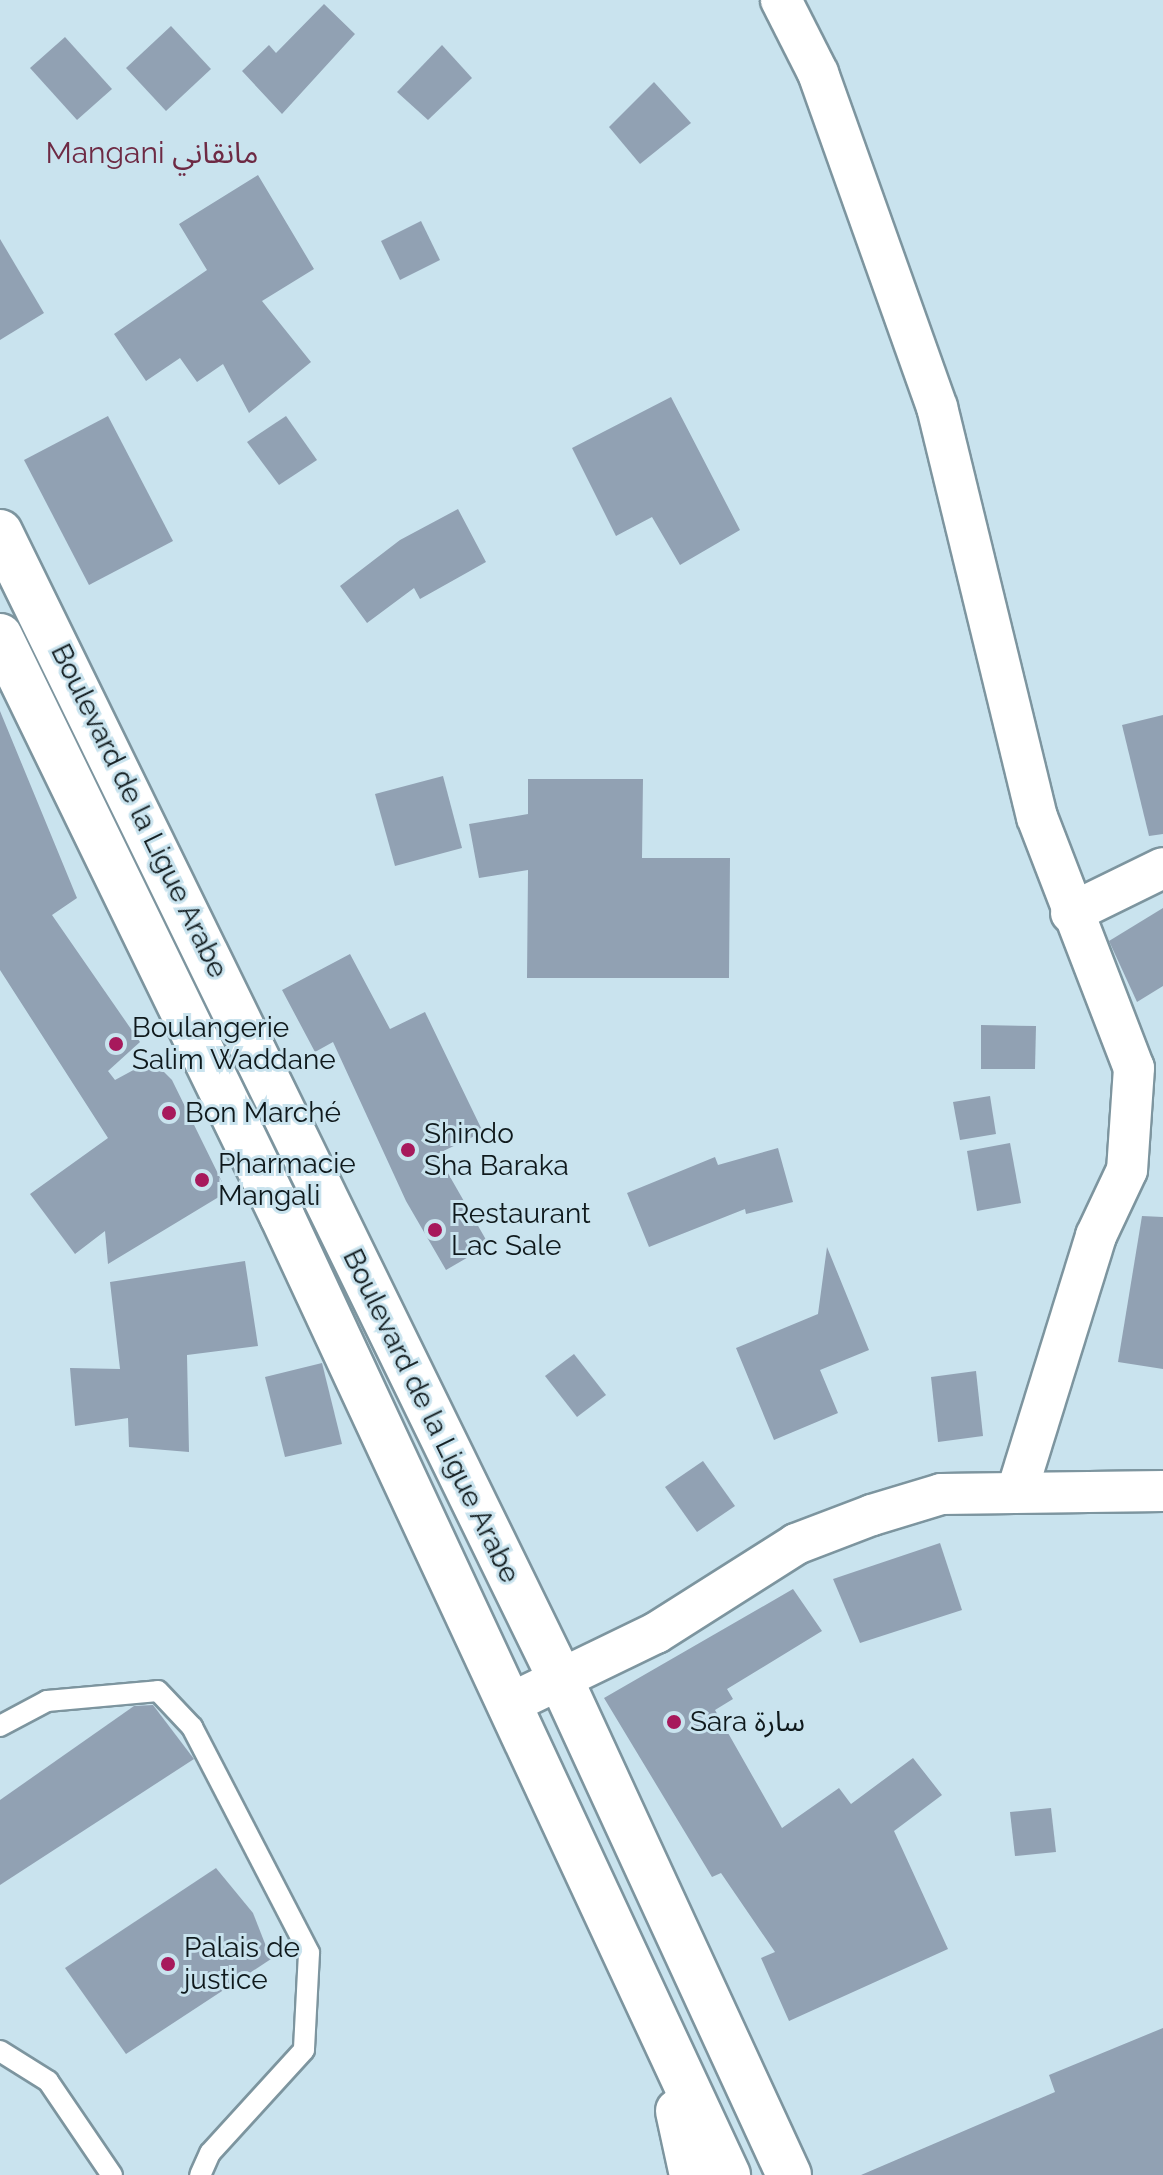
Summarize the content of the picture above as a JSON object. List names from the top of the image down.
{
  "streets": {
    "main road": ["Boulevard de la Ligue Arabe"]
  },
  "districts": ["Mangani مانقاني"],
  "places": [
    "Boulangerie Salim Waddane",
    "Bon Marché",
    "Shindo Sha Baraka",
    "Pharmacie Mangali",
    "Restaurant Lac Sale",
    "Sara سارة",
    "Palais de justice"
  ]
}
